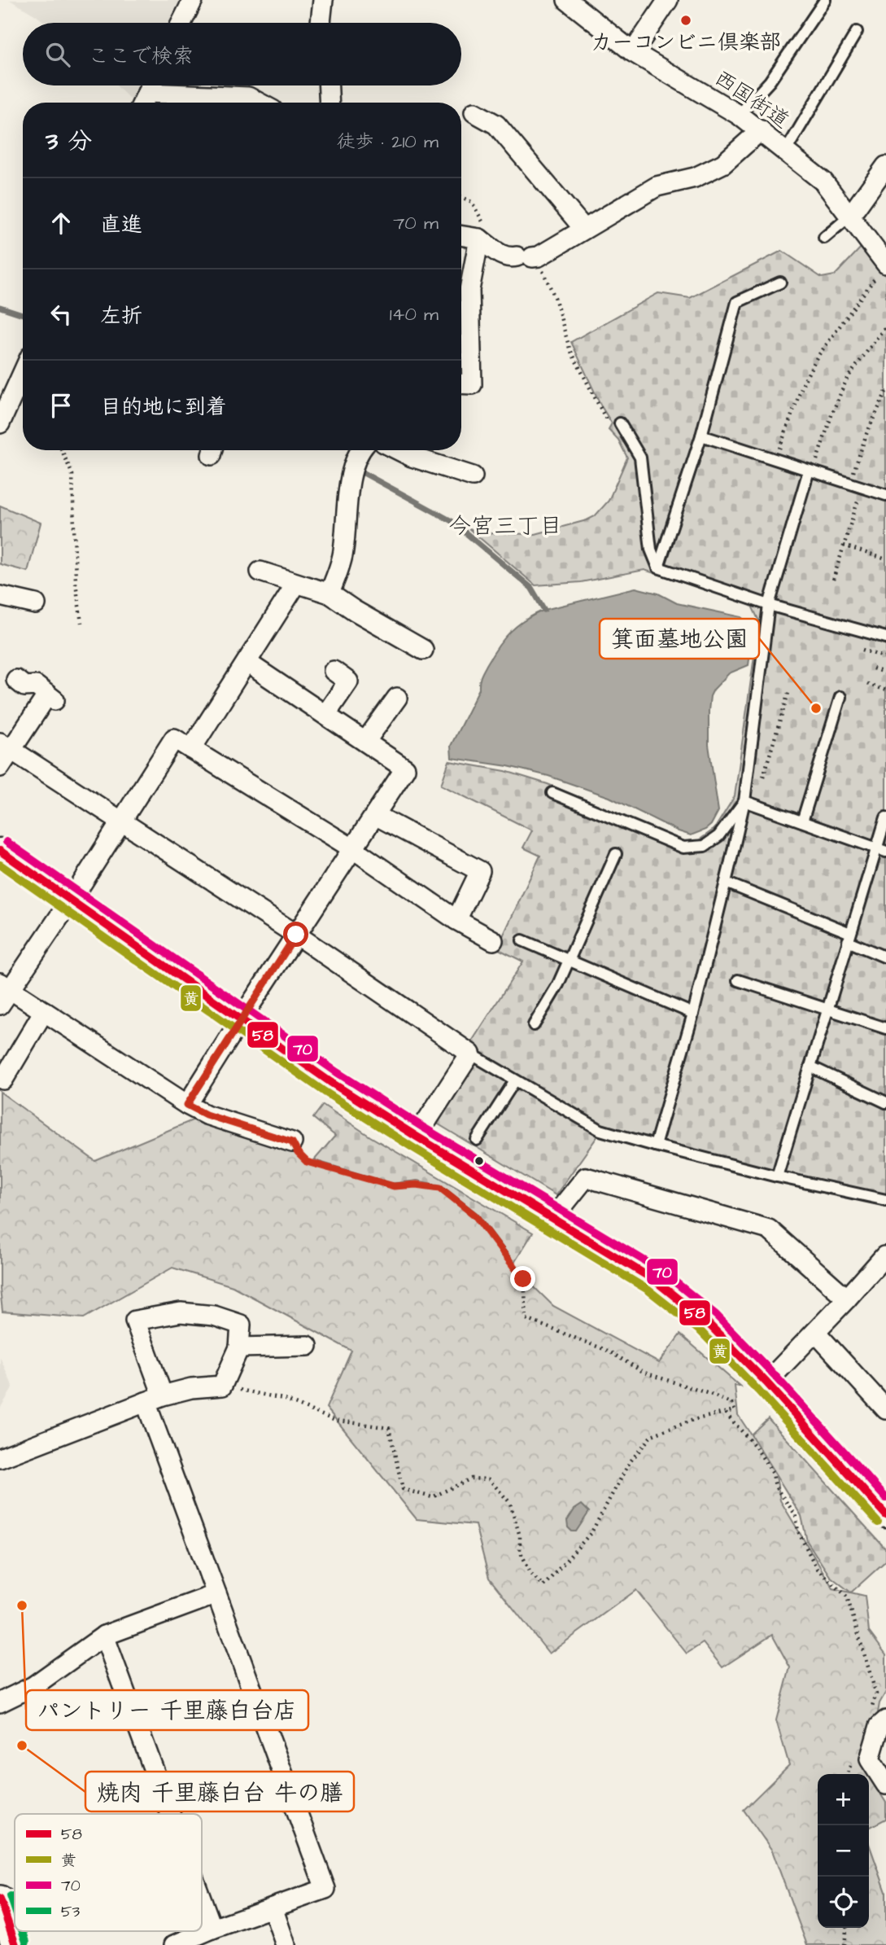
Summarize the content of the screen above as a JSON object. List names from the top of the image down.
{
  "streets": {
    "street": ["西国街道"]
  },
  "districts": ["今宮三丁目"],
  "places": [
    "カーコンビニ倶楽部",
    "箕面墓地公園",
    "パントリー 千里藤白台店",
    "焼肉 千里藤白台 牛の膳"
  ],
  "lines": [
    "transit line 70",
    "transit line 58",
    "transit line 黄",
    "transit line 53"
  ],
  "legend": [
    "58",
    "黄",
    "70",
    "53"
  ],
  "page": {
    "search": "ここで検索",
    "heading": ["3 分", "徒歩 · 210 m"],
    "list": [
      ["直進", "70 m"],
      ["左折", "140 m"],
      "目的地に到着"
    ],
    "map_buttons": ["+", "−"]
  }
}
